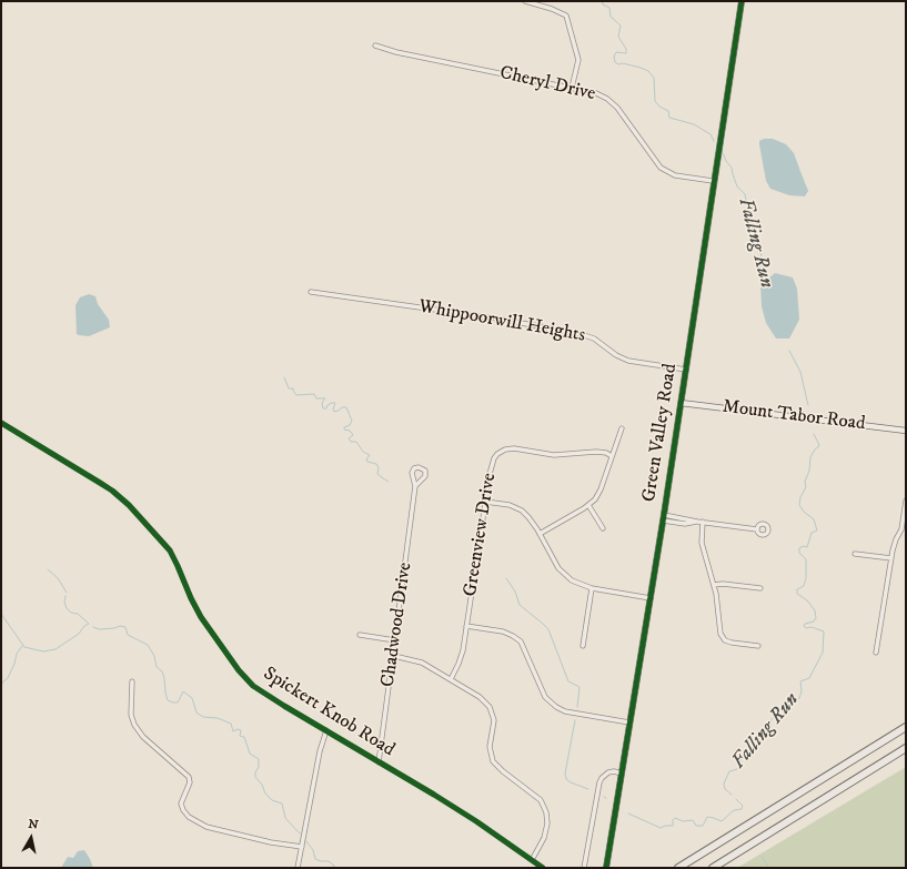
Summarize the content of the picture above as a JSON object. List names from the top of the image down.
{
  "streets": {
    "street": [
      "Cheryl Drive",
      "Whippoorwill Heights",
      "Mount Tabor Road",
      "Green Valley Road",
      "Greenview Drive",
      "Chadwood Drive",
      "Spickert Knob Road"
    ]
  },
  "crossings": [
    ["Cheryl Drive", "Green Valley Road"],
    ["Whippoorwill Heights", "Green Valley Road"],
    ["Mount Tabor Road", "Green Valley Road"],
    ["Chadwood Drive", "Spickert Knob Road"]
  ],
  "water": ["Falling Run"],
  "north": "top"
}
